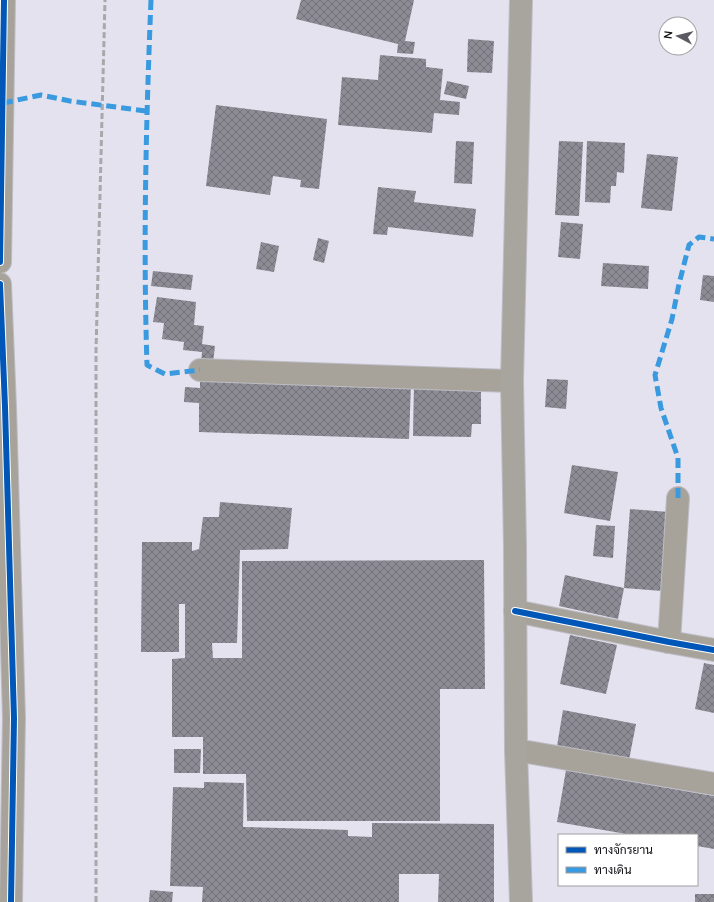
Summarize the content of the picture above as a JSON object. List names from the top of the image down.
{
  "legend": ["ทางจักรยาน", "ทางเดิน"],
  "north": "left"
}
